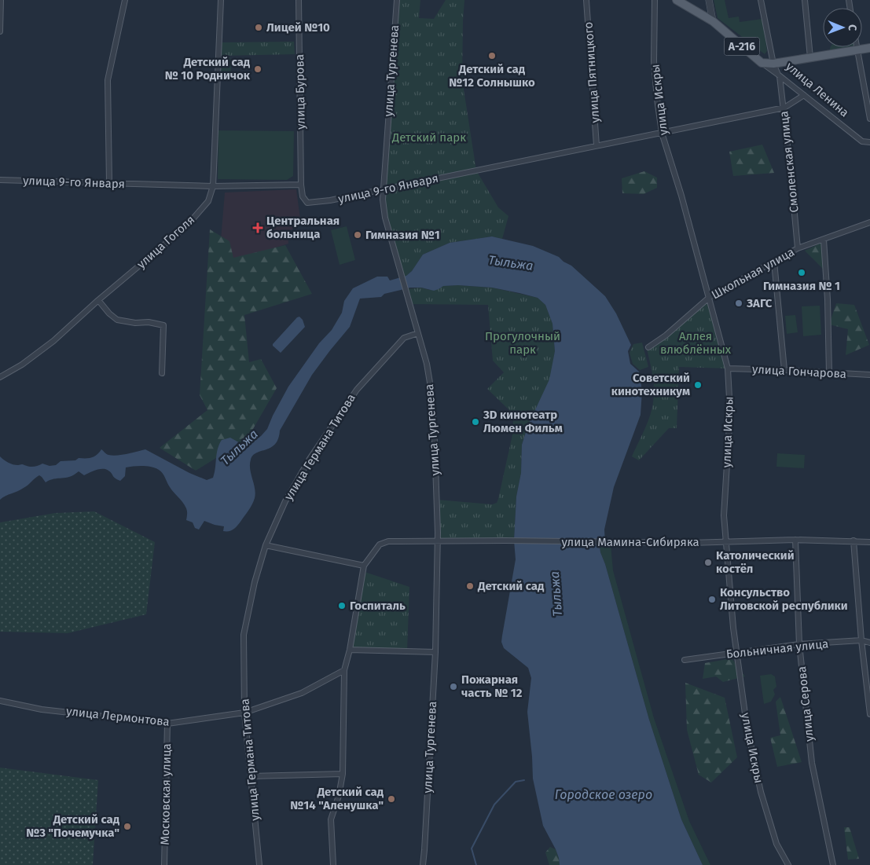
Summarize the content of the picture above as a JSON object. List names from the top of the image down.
{
  "streets": {
    "main road": ["А-216", "улица Ленина"],
    "street": [
      "улица Тургенева",
      "улица Пятницкого",
      "улица Бурова",
      "улица Искры",
      "Смоленская улица",
      "улица 9-го Января",
      "улица Гоголя",
      "Школьная улица",
      "улица Гончарова",
      "улица Германа Титова",
      "улица Мамина-Сибиряка",
      "Больничная улица",
      "улица Серова",
      "улица Лермонтова",
      "Московская улица"
    ]
  },
  "crossings": [
    ["А-216", "улица Ленина"],
    ["улица Тургенева", "улица 9-го Января"],
    ["улица Тургенева", "улица Германа Титова"],
    ["улица Тургенева", "улица Мамина-Сибиряка"],
    ["улица Пятницкого", "улица 9-го Января"],
    ["улица Ленина", "Смоленская улица"],
    ["улица Бурова", "улица 9-го Января"],
    ["улица Искры", "улица 9-го Января"],
    ["улица Искры", "Школьная улица"],
    ["улица Искры", "улица Гончарова"],
    ["улица Искры", "улица Мамина-Сибиряка"],
    ["улица Искры", "Больничная улица"],
    ["Смоленская улица", "улица 9-го Января"],
    ["Смоленская улица", "Школьная улица"],
    ["улица 9-го Января", "улица Гоголя"],
    ["улица Германа Титова", "улица Лермонтова"],
    ["улица Мамина-Сибиряка", "улица Серова"],
    ["Больничная улица", "улица Серова"],
    ["улица Лермонтова", "Московская улица"]
  ],
  "water": ["Тыльжа", "Городское озеро"],
  "parks": ["Детский парк", "Прогулочный парк", "Аллея влюблённых"],
  "places": {
    "other": [
      "Лицей №10",
      "Детский сад №12 Солнышко",
      "Детский сад № 10 Родничок",
      "Гимназия №1",
      "Гимназия № 1",
      "ЗАГС",
      "Советский кинотехникум",
      "3D кинотеатр Люмен Фильм",
      "Католический костёл",
      "Детский сад",
      "Консульство Литовской республики",
      "Госпиталь",
      "Пожарная часть № 12",
      "Детский сад №14 \"Аленушка\"",
      "Детский сад №3 \"Почемучка\""
    ],
    "health": ["Центральная больница"]
  },
  "north": "right"
}
